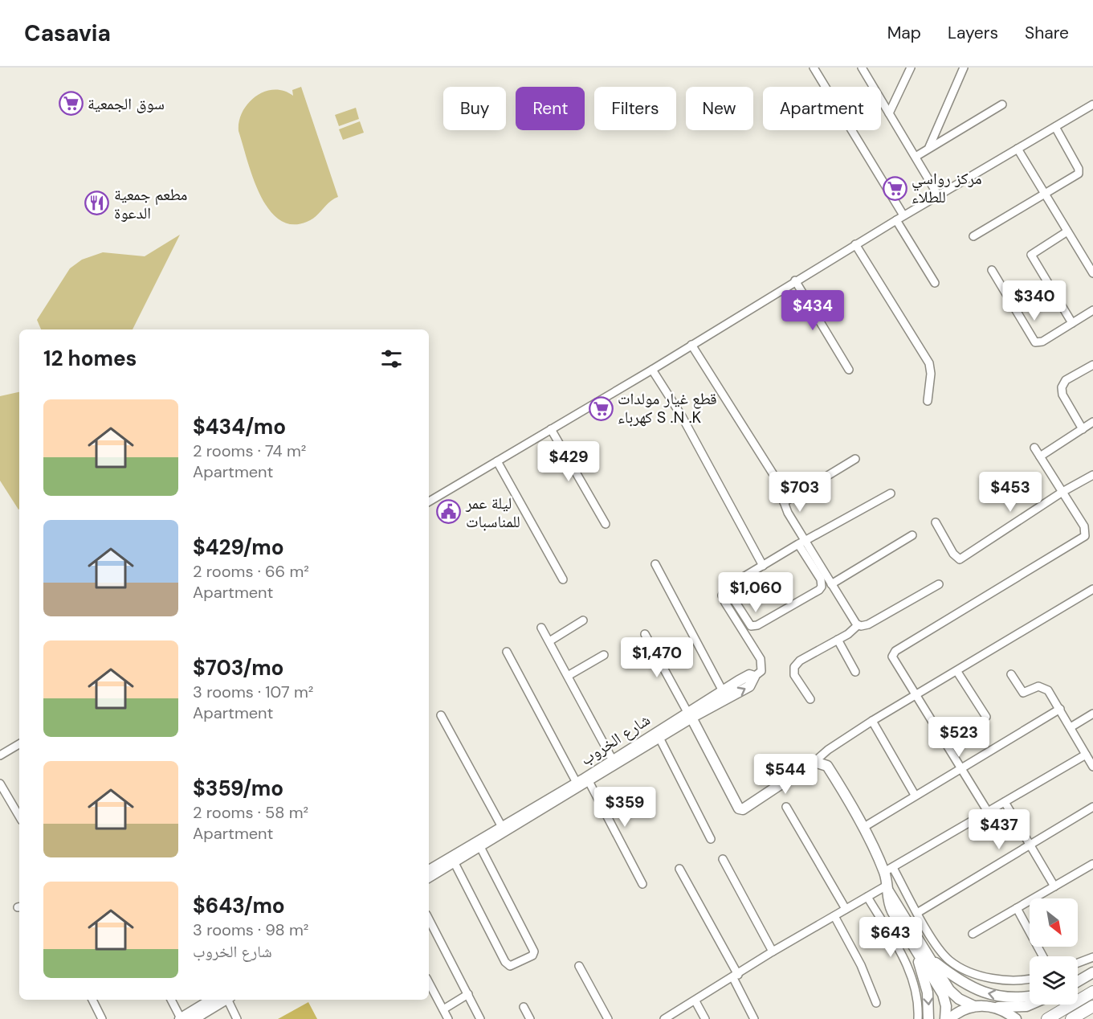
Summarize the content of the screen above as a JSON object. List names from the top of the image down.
{
  "streets": {
    "main road": ["شارع الخروب"]
  },
  "places": {
    "supermarket": ["سوق الجمعية", "مركز رواسي للطلاء", "قطع غيار مولدات كهرباء S .N .K"],
    "restaurant": ["مطعم جمعية الدعوة"],
    "public building": ["ليلة عمر للمناسبات"]
  },
  "north": "bottom right",
  "page": {
    "header": "Casavia",
    "nav": ["Map", "Layers", "Share"],
    "chip": [
      "Buy",
      "Rent",
      "Filters",
      "New",
      "Apartment"
    ],
    "price": [
      "$340",
      "$434",
      "$429",
      "$703",
      "$453",
      "$1,060",
      "$1,470",
      "$523",
      "$544",
      "$359",
      "$437",
      "$643"
    ],
    "heading": "12 homes",
    "list": [
      {
        "name": "$434/mo",
        "note": "2 rooms · 74 m² · Apartment"
      },
      {
        "name": "$429/mo",
        "note": "2 rooms · 66 m² · Apartment"
      },
      {
        "name": "$703/mo",
        "note": "3 rooms · 107 m² · Apartment"
      },
      {
        "name": "$359/mo",
        "note": "2 rooms · 58 m² · Apartment"
      },
      {
        "name": "$643/mo",
        "note": "3 rooms · 98 m² · شارع الخروب"
      }
    ]
  }
}
